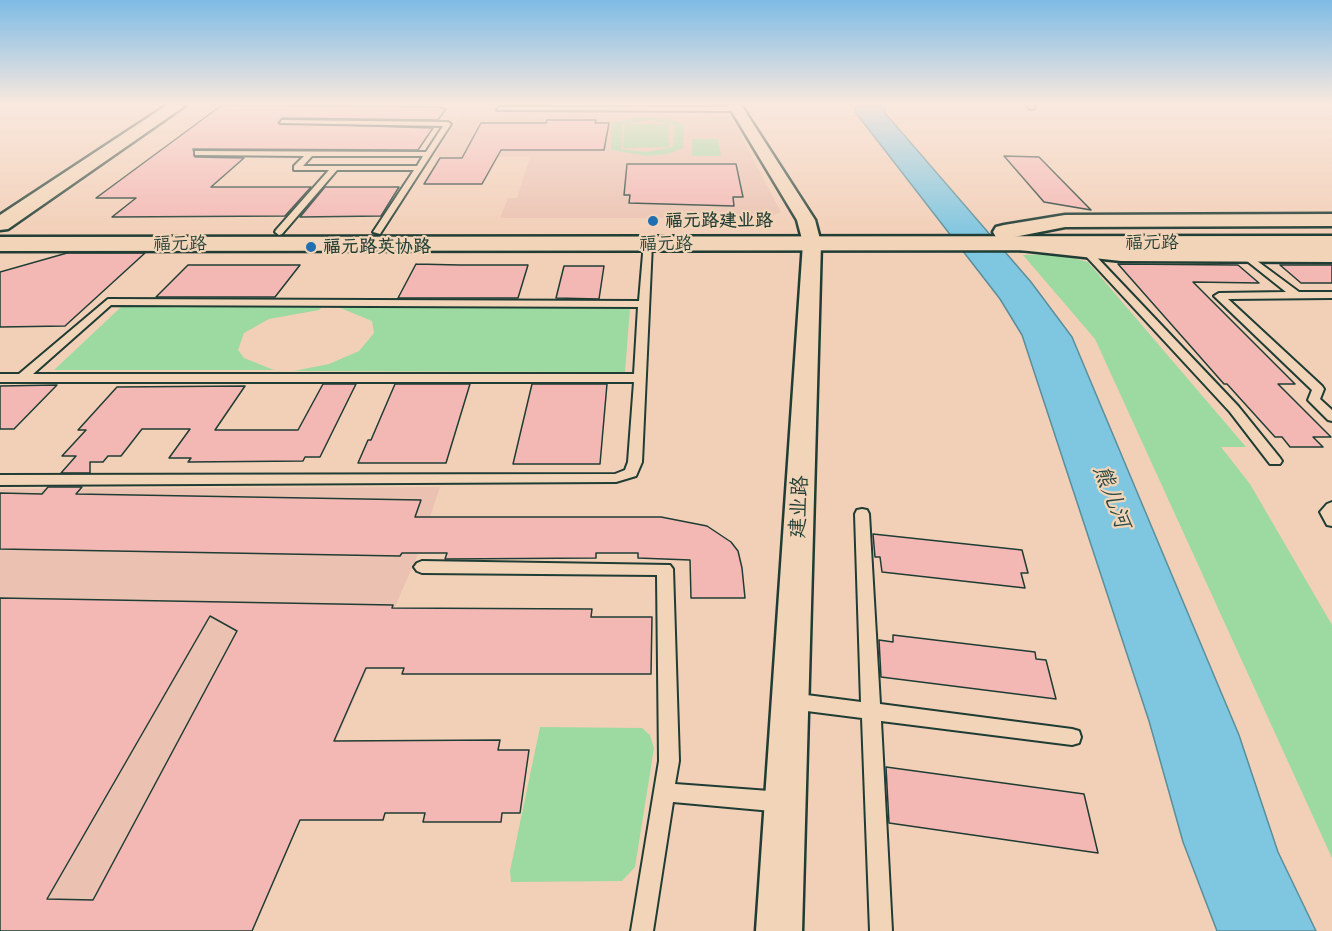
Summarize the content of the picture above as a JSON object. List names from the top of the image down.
{
  "streets": {
    "main road": ["福元路"],
    "street": ["建业路"]
  },
  "crossings": [
    ["福元路", "建业路"]
  ],
  "water": ["熊儿河"],
  "places": ["福元路建业路", "福元路英协路"]
}
